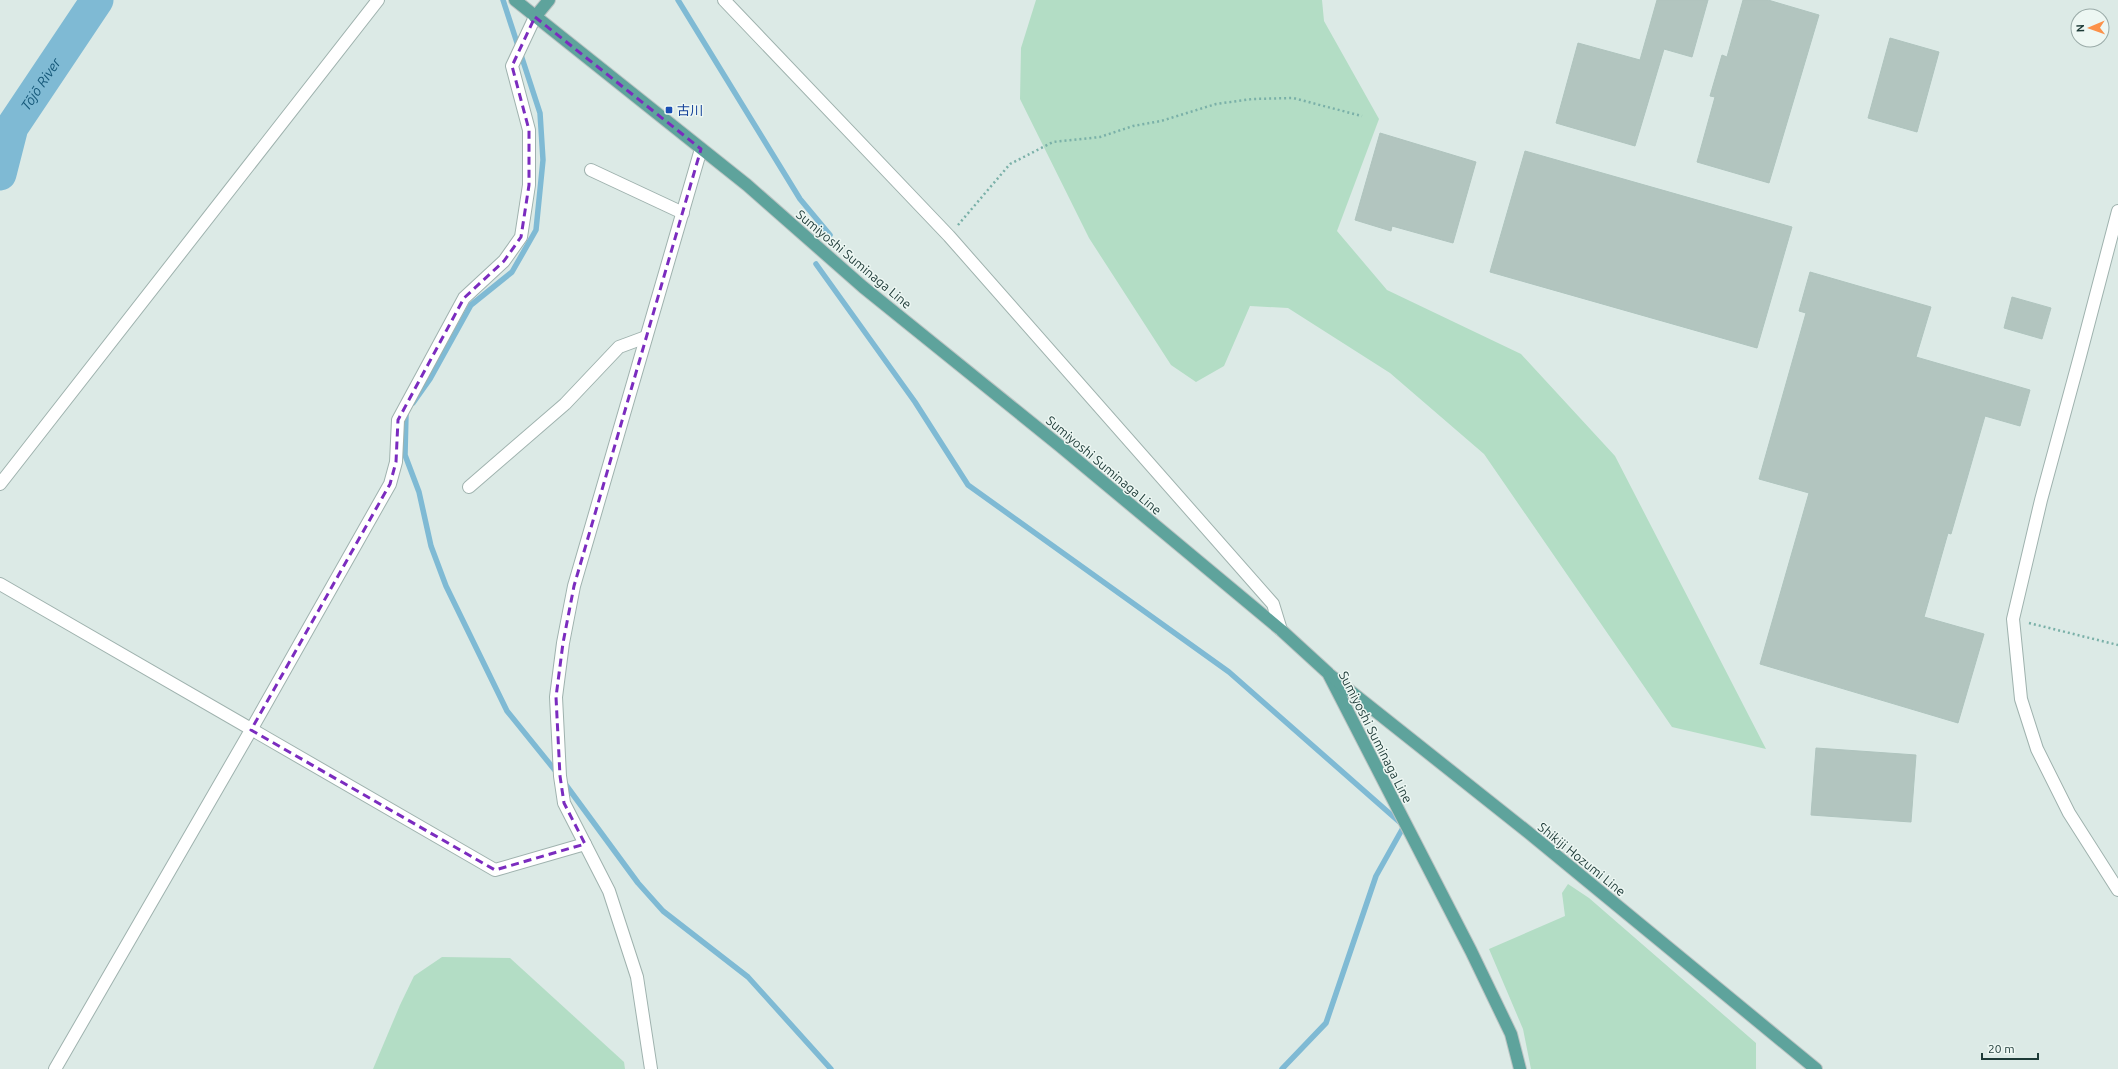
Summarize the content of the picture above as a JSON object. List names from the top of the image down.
{
  "streets": {
    "main road": ["Sumiyoshi Suminaga Line", "Shikiji Hozumi Line"]
  },
  "crossings": [
    ["Sumiyoshi Suminaga Line", "Shikiji Hozumi Line"]
  ],
  "water": ["Tōjō River"],
  "places": {
    "transit": ["古川"]
  },
  "scale_bar": "20 m",
  "north": "left"
}
